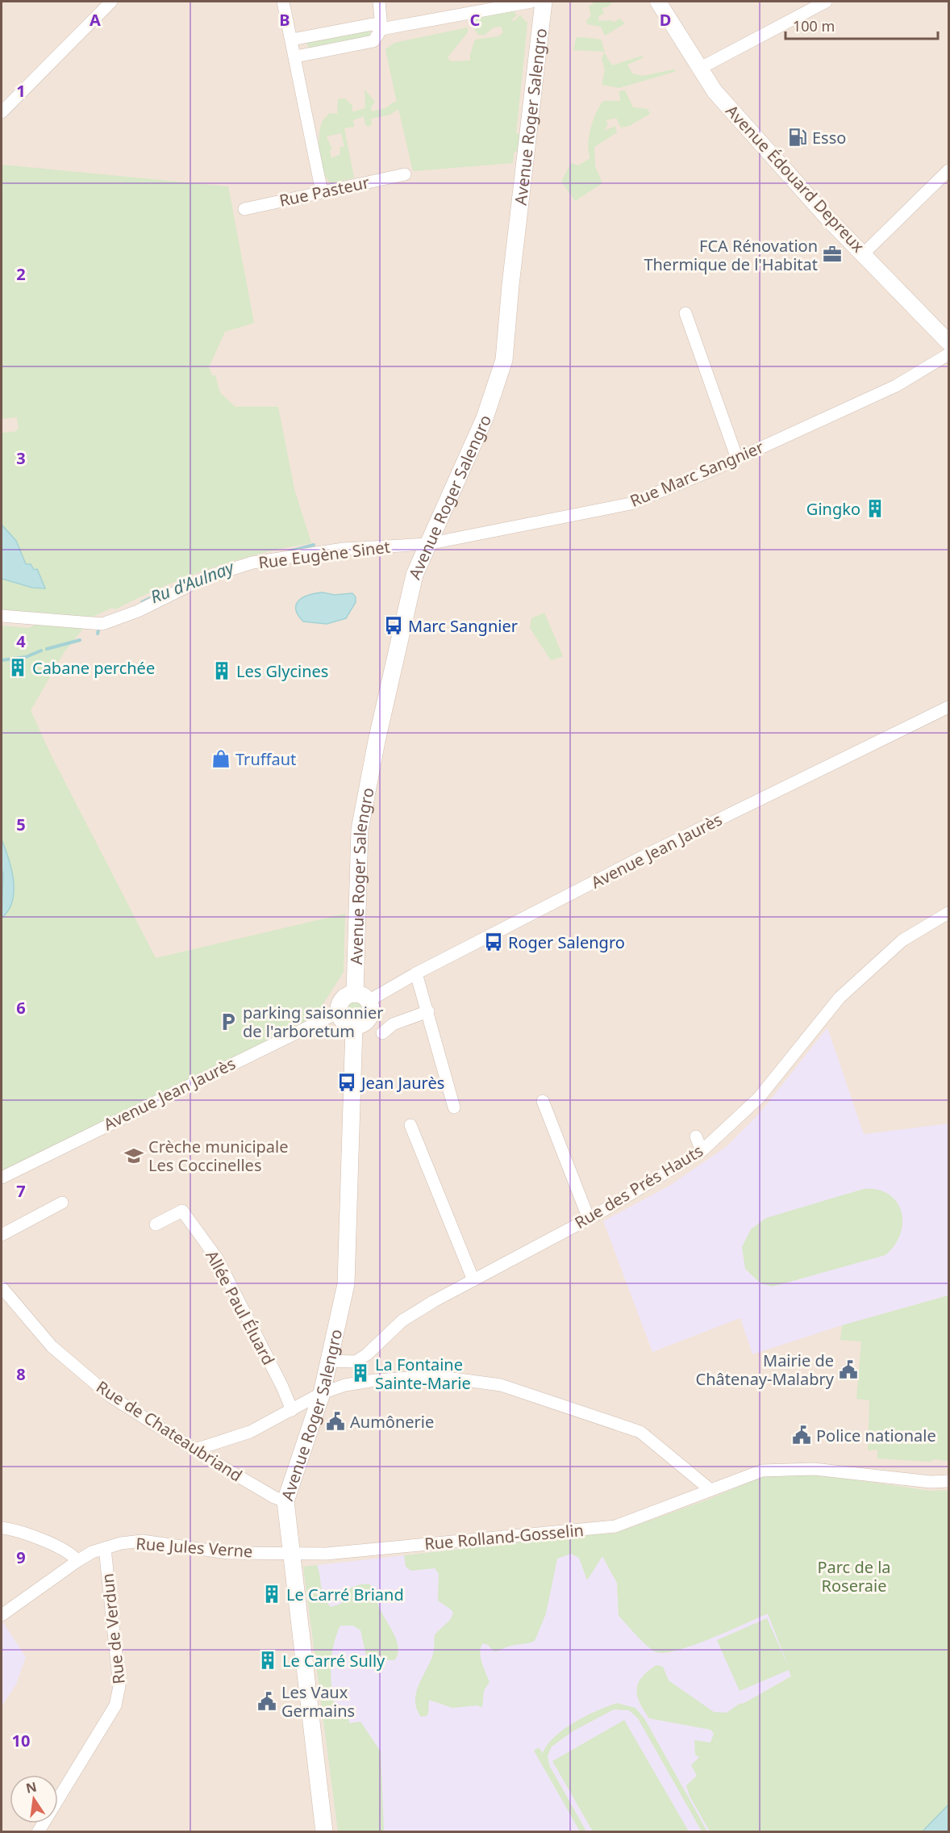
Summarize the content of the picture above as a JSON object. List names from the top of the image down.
{
  "streets": {
    "main road": ["Avenue Roger Salengro"],
    "street": [
      "Avenue Édouard Depreux",
      "Rue Pasteur",
      "Rue Marc Sangnier",
      "Rue Eugène Sinet",
      "Avenue Jean Jaurès",
      "Rue des Prés Hauts",
      "Allée Paul Éluard",
      "Rue de Chateaubriand",
      "Rue Rolland-Gosselin",
      "Rue Jules Verne",
      "Rue de Verdun"
    ]
  },
  "crossings": [
    ["Avenue Roger Salengro", "Rue Marc Sangnier"],
    ["Avenue Roger Salengro", "Rue Eugène Sinet"],
    ["Avenue Roger Salengro", "Avenue Jean Jaurès"],
    ["Avenue Roger Salengro", "Rue des Prés Hauts"],
    ["Avenue Roger Salengro", "Rue de Chateaubriand"],
    ["Avenue Roger Salengro", "Rue Rolland-Gosselin"],
    ["Avenue Roger Salengro", "Rue Jules Verne"],
    ["Rue Marc Sangnier", "Rue Eugène Sinet"],
    ["Rue Rolland-Gosselin", "Rue Jules Verne"],
    ["Rue Jules Verne", "Rue de Verdun"]
  ],
  "water": ["Ru d'Aulnay"],
  "parks": ["Parc de la Roseraie"],
  "places": {
    "fuel station": ["Esso"],
    "office": ["FCA Rénovation Thermique de l'Habitat"],
    "building": [
      "Gingko",
      "Cabane perchée",
      "Les Glycines",
      "La Fontaine Sainte-Marie",
      "Le Carré Briand",
      "Le Carré Sully"
    ],
    "bus stop": ["Marc Sangnier", "Roger Salengro", "Jean Jaurès"],
    "shop": ["Truffaut"],
    "parking": ["parking saisonnier de l'arboretum"],
    "school or university": ["Crèche municipale Les Coccinelles"],
    "public building": [
      "Mairie de Châtenay-Malabry",
      "Aumônerie",
      "Police nationale",
      "Les Vaux Germains"
    ]
  },
  "scale_bar": "100 m",
  "north": "top",
  "grid": {
    "columns": [
      "A",
      "B",
      "C",
      "D"
    ],
    "rows": [
      "1",
      "2",
      "3",
      "4",
      "5",
      "6",
      "7",
      "8",
      "9",
      "10"
    ]
  }
}
